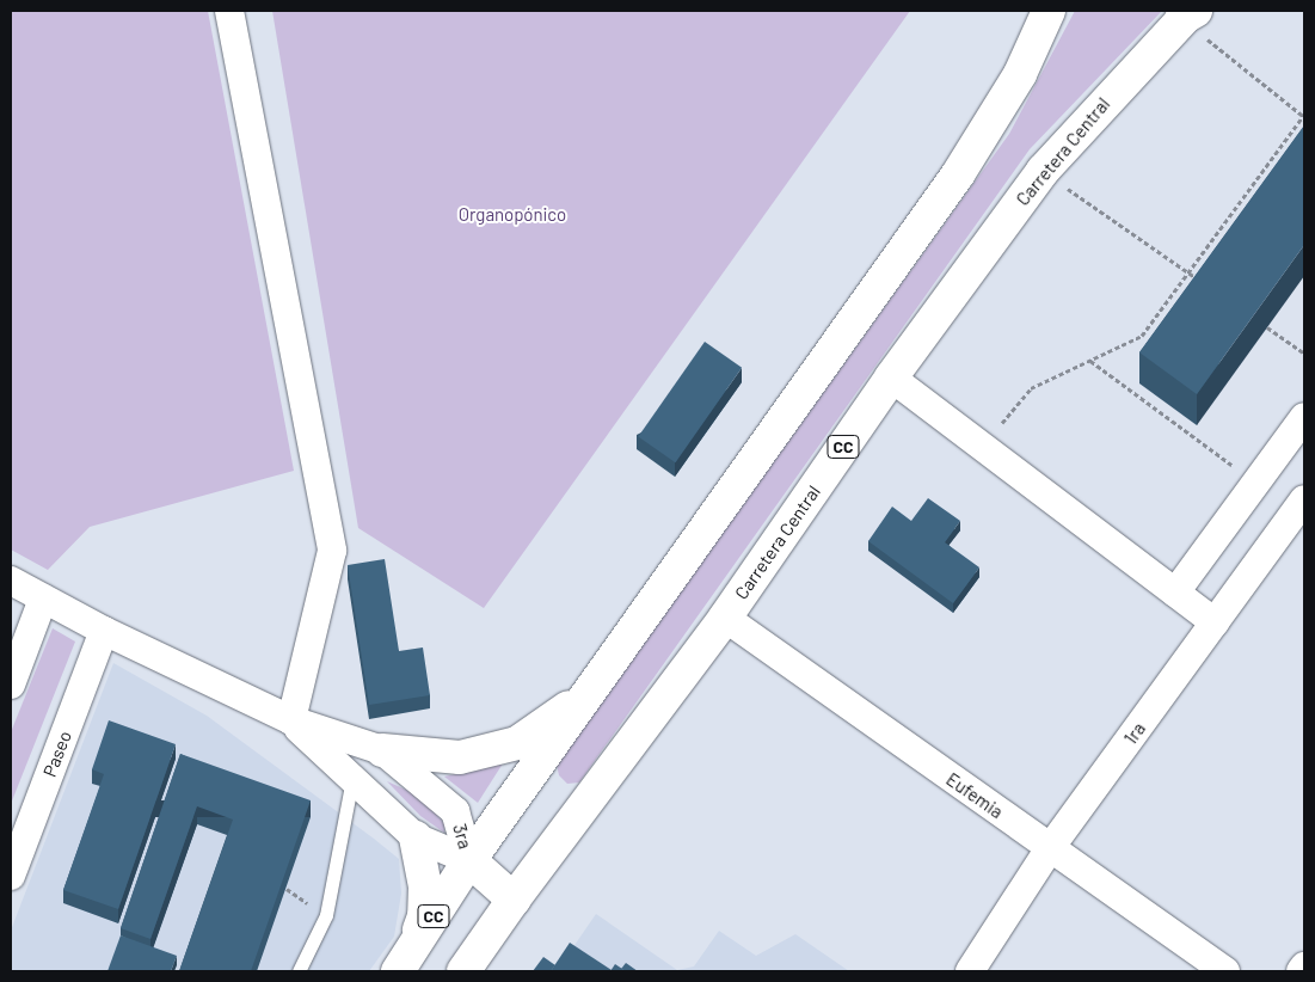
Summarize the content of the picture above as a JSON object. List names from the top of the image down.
{
  "streets": {
    "main road": ["Carretera Central", "CC"],
    "street": [
      "1ra",
      "Paseo",
      "Eufemia",
      "3ra"
    ]
  },
  "crossings": [
    ["Carretera Central", "Eufemia"],
    ["CC", "3ra"],
    ["1ra", "Eufemia"],
    ["Paseo", "3ra"]
  ],
  "parks": ["Organopónico"]
}
